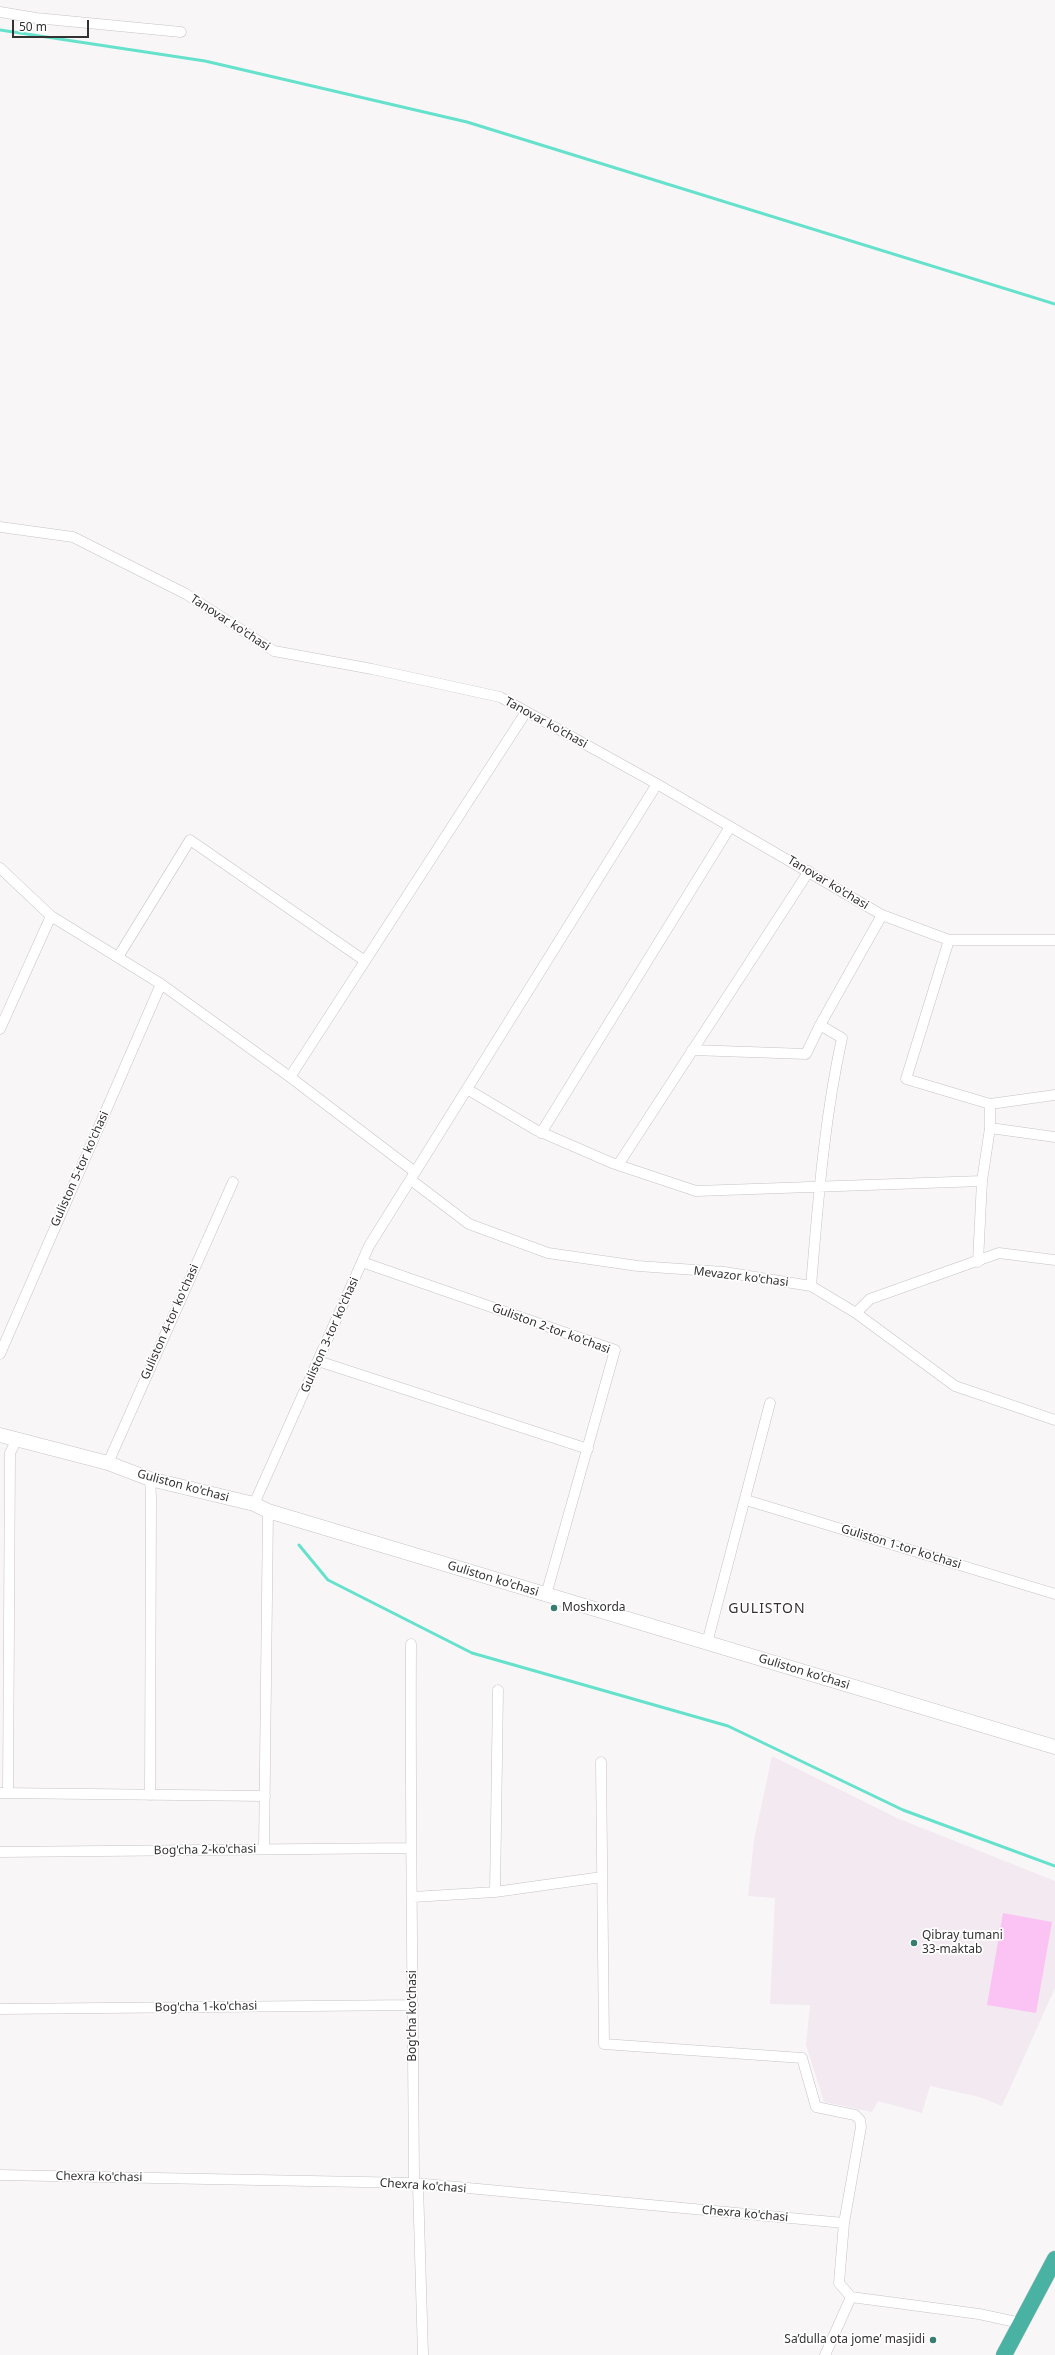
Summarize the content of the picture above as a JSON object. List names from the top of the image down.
{
  "streets": {
    "main road": ["Guliston ko'chasi"],
    "street": [
      "Tanovar ko'chasi",
      "Guliston 5-tor ko'chasi",
      "Mevazor ko'chasi",
      "Guliston 4-tor ko'chasi",
      "Guliston 2-tor ko'chasi",
      "Guliston 3-tor ko'chasi",
      "Guliston 1-tor ko'chasi",
      "Bog'cha 2-ko'chasi",
      "Bog'cha 1-ko'chasi",
      "Bog'cha ko'chasi",
      "Chexra ko'chasi"
    ]
  },
  "crossings": [
    ["Tanovar ko'chasi", "Guliston 3-tor ko'chasi"],
    ["Guliston 5-tor ko'chasi", "Mevazor ko'chasi"],
    ["Mevazor ko'chasi", "Guliston 3-tor ko'chasi"],
    ["Guliston 4-tor ko'chasi", "Guliston ko'chasi"],
    ["Guliston 2-tor ko'chasi", "Guliston 3-tor ko'chasi"],
    ["Guliston 2-tor ko'chasi", "Guliston ko'chasi"],
    ["Guliston 3-tor ko'chasi", "Guliston ko'chasi"],
    ["Bog'cha 2-ko'chasi", "Bog'cha ko'chasi"],
    ["Bog'cha 1-ko'chasi", "Bog'cha ko'chasi"],
    ["Bog'cha ko'chasi", "Chexra ko'chasi"]
  ],
  "districts": ["GULISTON"],
  "places": ["Moshxorda", "Qibray tumani 33-maktab", "Sa’dulla ota jome’ masjidi"],
  "scale_bar": "50 m"
}
